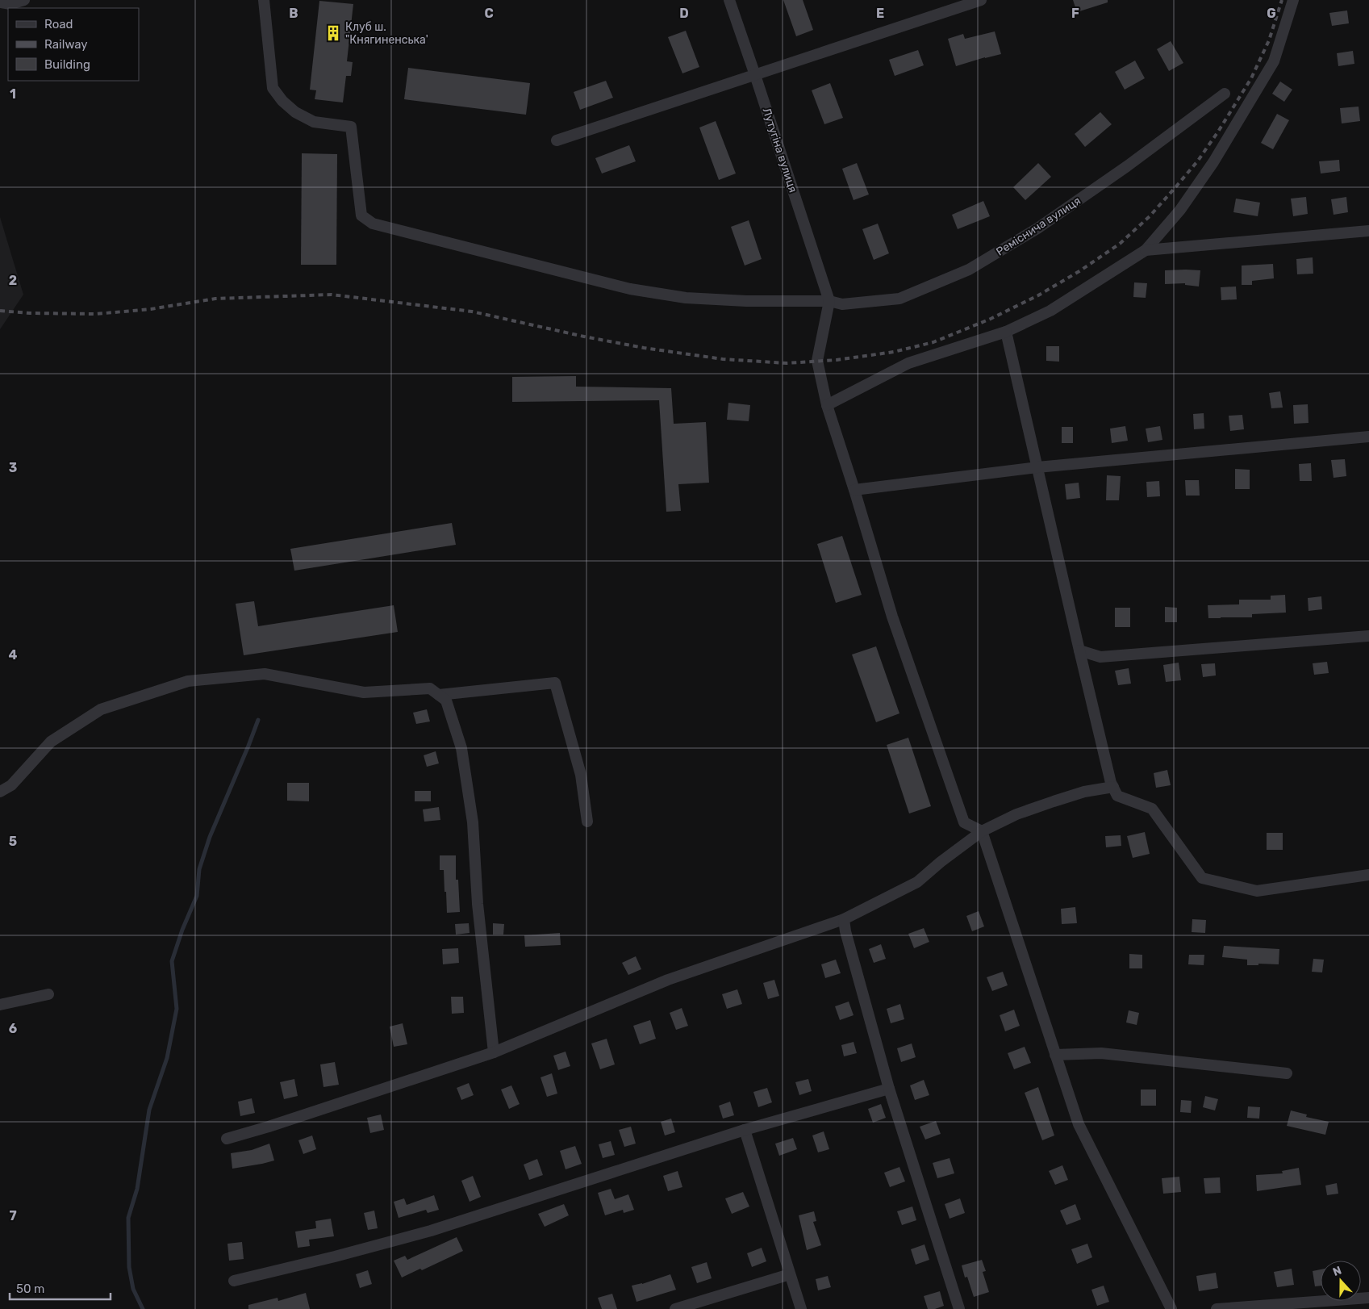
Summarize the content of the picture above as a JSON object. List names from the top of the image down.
{
  "streets": {
    "street": ["Лутугіна вулиця", "Реміснича вулиця"]
  },
  "crossings": [
    ["Лутугіна вулиця", "Реміснича вулиця"]
  ],
  "places": {
    "building": ["Клуб ш. \"Княгиненська'"]
  },
  "legend": ["Road", "Railway", "Building"],
  "scale_bar": "50 m",
  "north": "top",
  "grid": {
    "columns": [
      "B",
      "C",
      "D",
      "E",
      "F",
      "G"
    ],
    "rows": [
      "1",
      "2",
      "3",
      "4",
      "5",
      "6",
      "7"
    ]
  }
}
